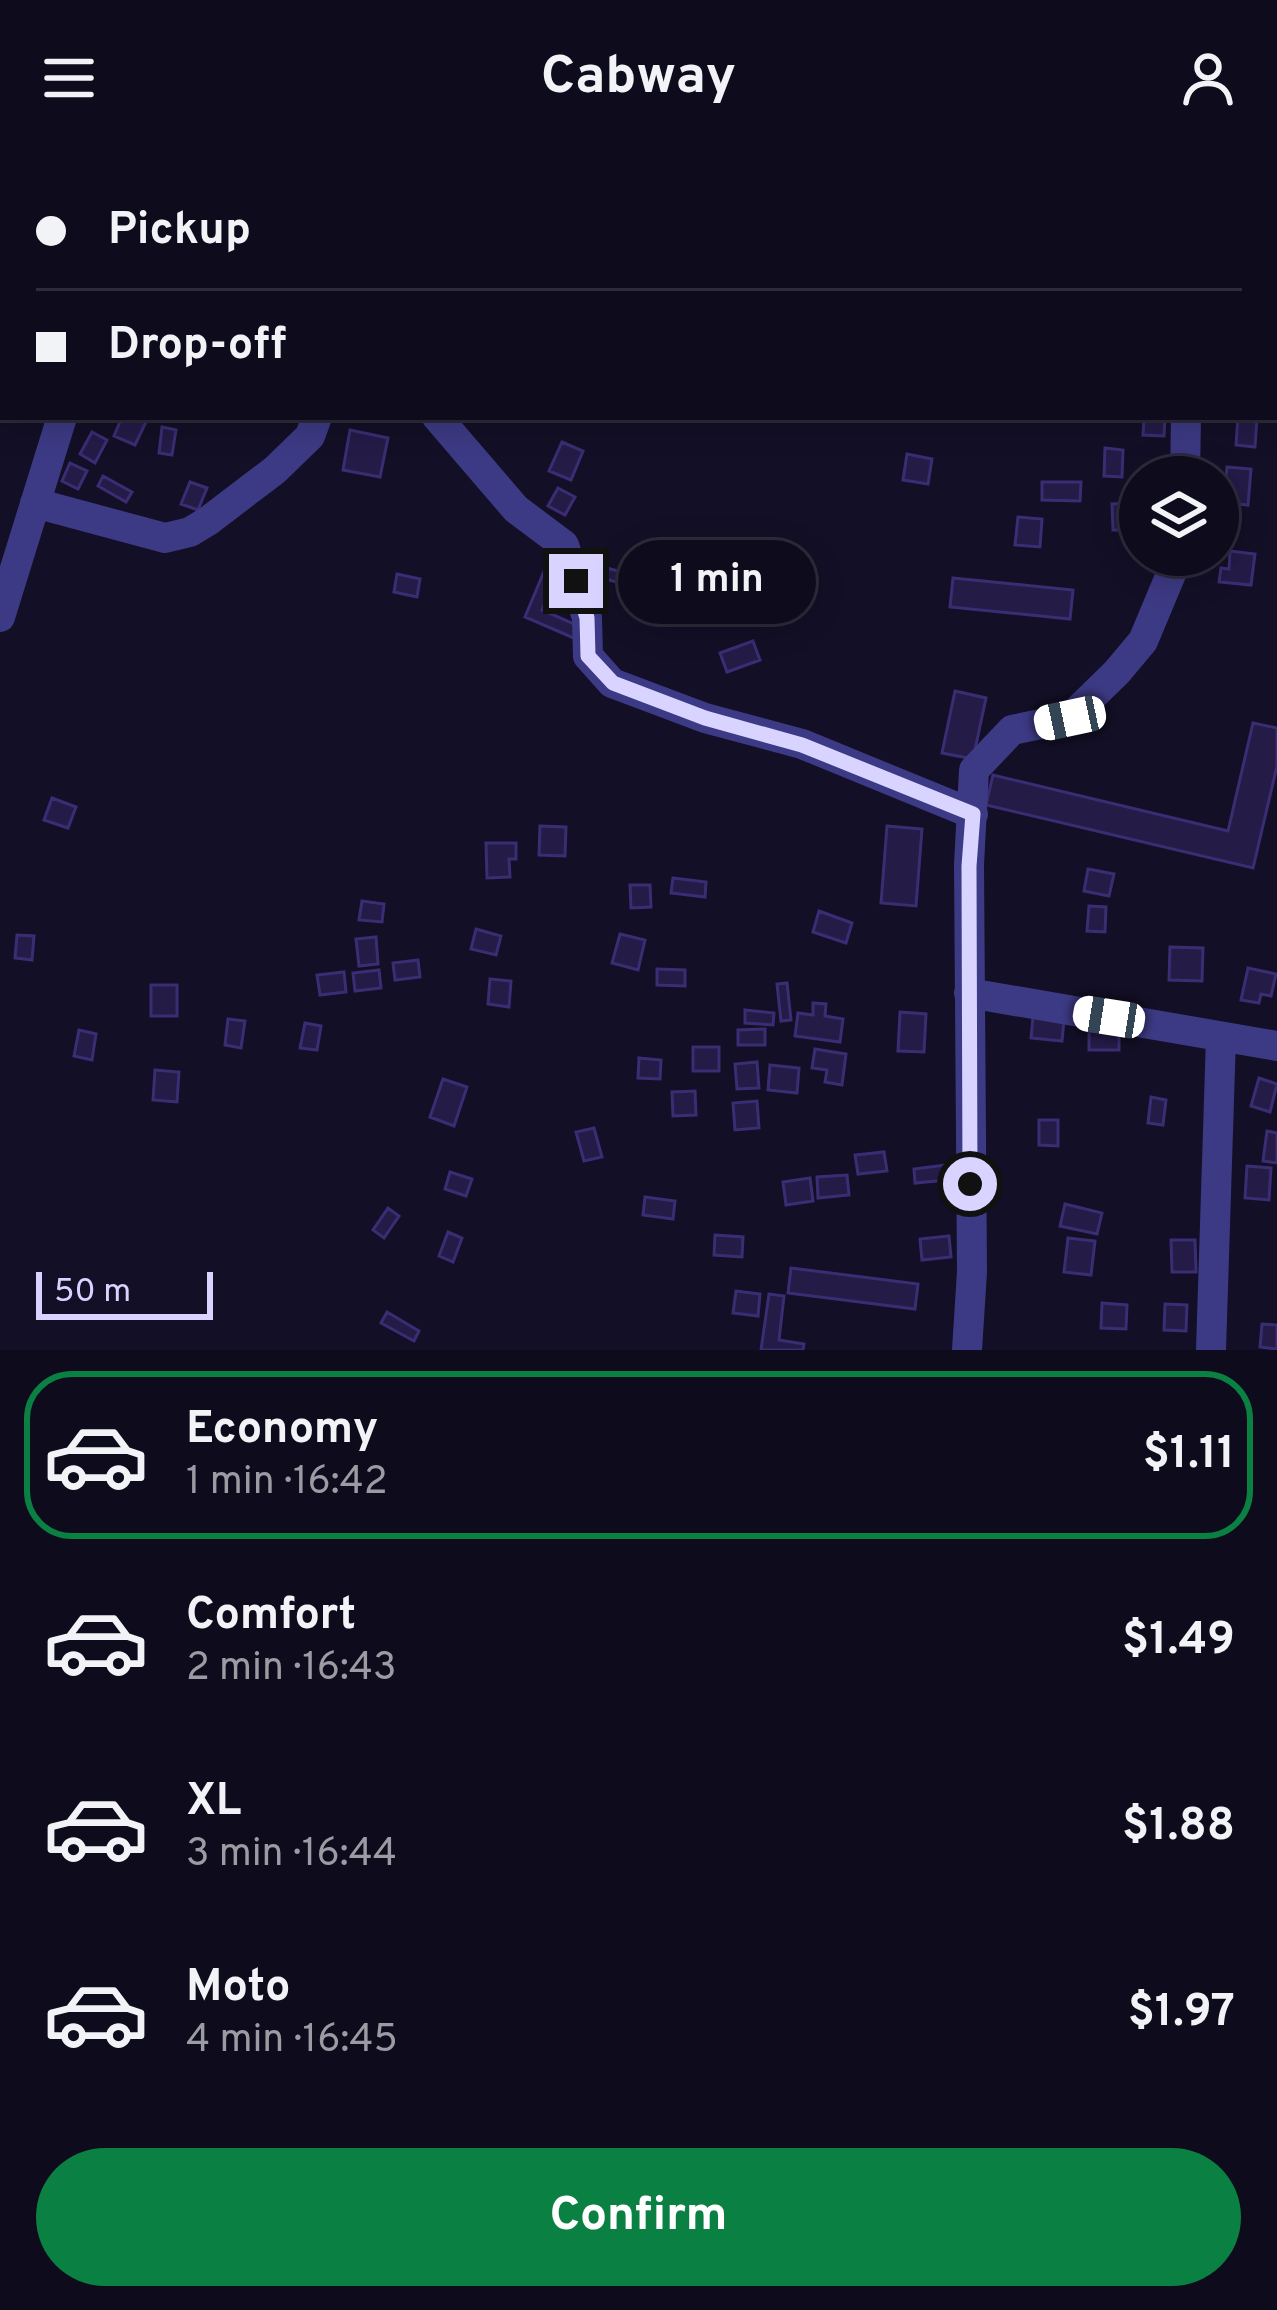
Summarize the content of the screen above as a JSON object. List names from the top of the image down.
{
  "scale_bar": "50 m",
  "page": {
    "header": "Cabway",
    "banner": ["Pickup", "Drop-off"],
    "bubble": "1 min",
    "scale": "50 m",
    "list": [
      {
        "name": "Economy",
        "note": "1 min · 16:42",
        "value": "$1.11"
      },
      {
        "name": "Comfort",
        "note": "2 min · 16:43",
        "value": "$1.49"
      },
      {
        "name": "XL",
        "note": "3 min · 16:44",
        "value": "$1.88"
      },
      {
        "name": "Moto",
        "note": "4 min · 16:45",
        "value": "$1.97"
      }
    ],
    "buttons": "Confirm"
  }
}
